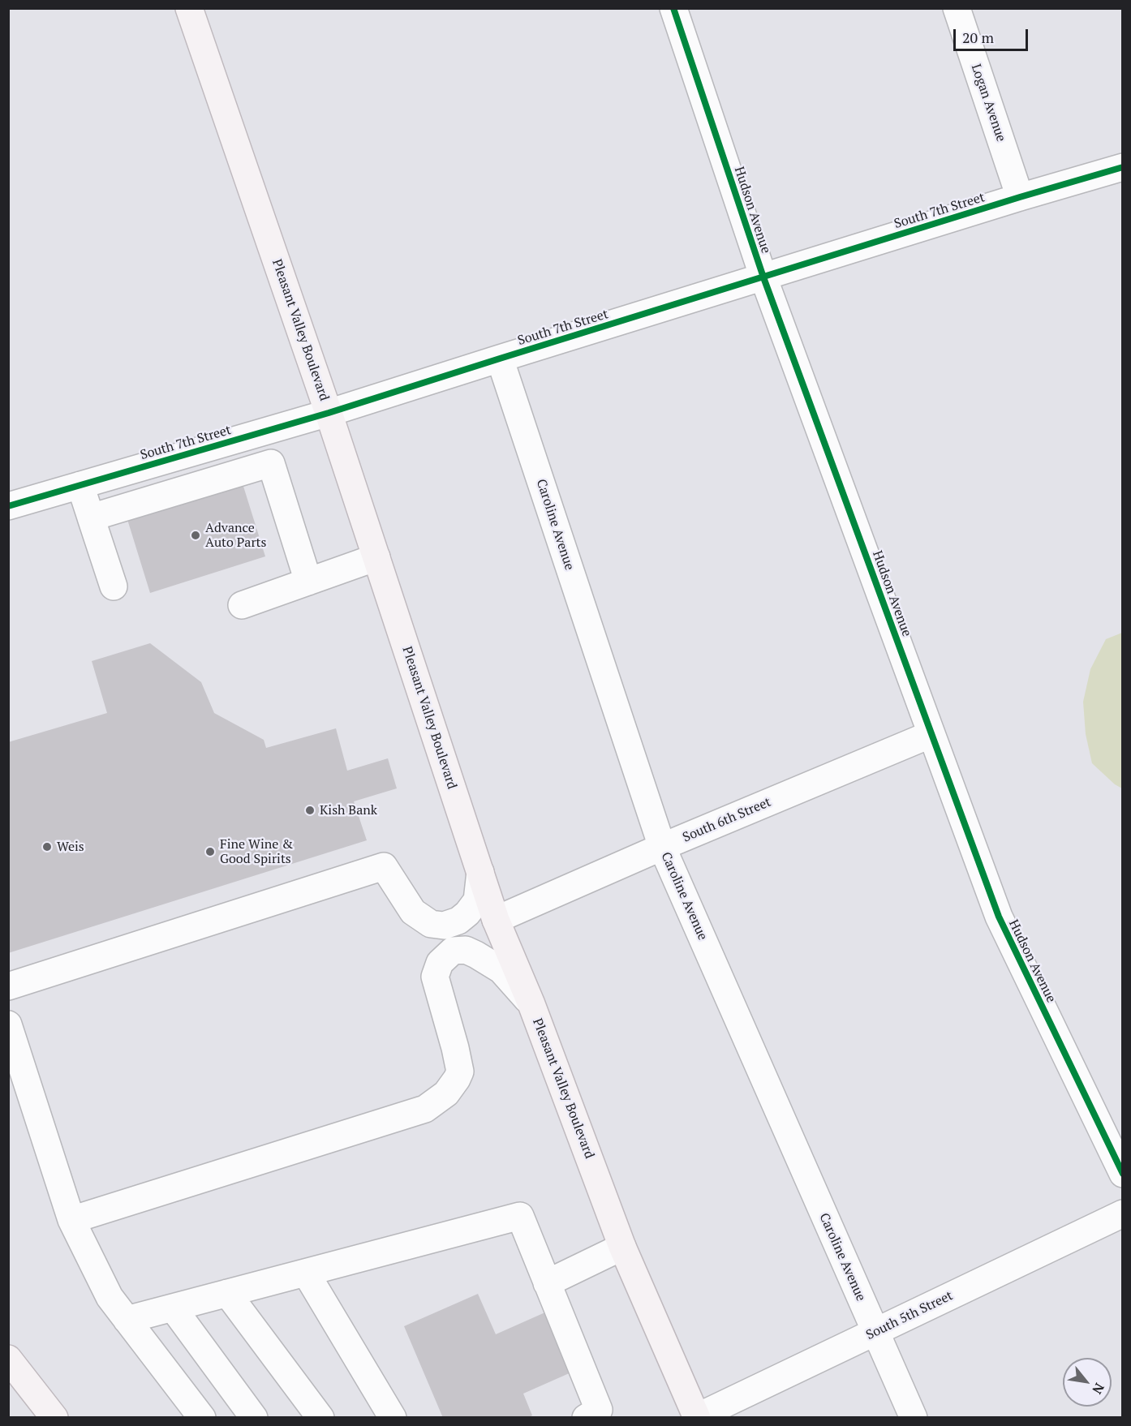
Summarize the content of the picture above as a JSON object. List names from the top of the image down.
{
  "streets": {
    "main road": ["Pleasant Valley Boulevard"],
    "street": [
      "Logan Avenue",
      "Hudson Avenue",
      "South 7th Street",
      "Caroline Avenue",
      "South 6th Street",
      "South 5th Street"
    ]
  },
  "crossings": [
    ["Logan Avenue", "South 7th Street"],
    ["Hudson Avenue", "South 7th Street"],
    ["Hudson Avenue", "South 6th Street"],
    ["South 7th Street", "Pleasant Valley Boulevard"],
    ["South 7th Street", "Caroline Avenue"],
    ["Pleasant Valley Boulevard", "South 6th Street"],
    ["Pleasant Valley Boulevard", "South 5th Street"],
    ["Caroline Avenue", "South 6th Street"],
    ["Caroline Avenue", "South 5th Street"]
  ],
  "places": [
    "Advance Auto Parts",
    "Kish Bank",
    "Weis",
    "Fine Wine & Good Spirits"
  ],
  "scale_bar": "20 m",
  "north": "bottom right"
}
